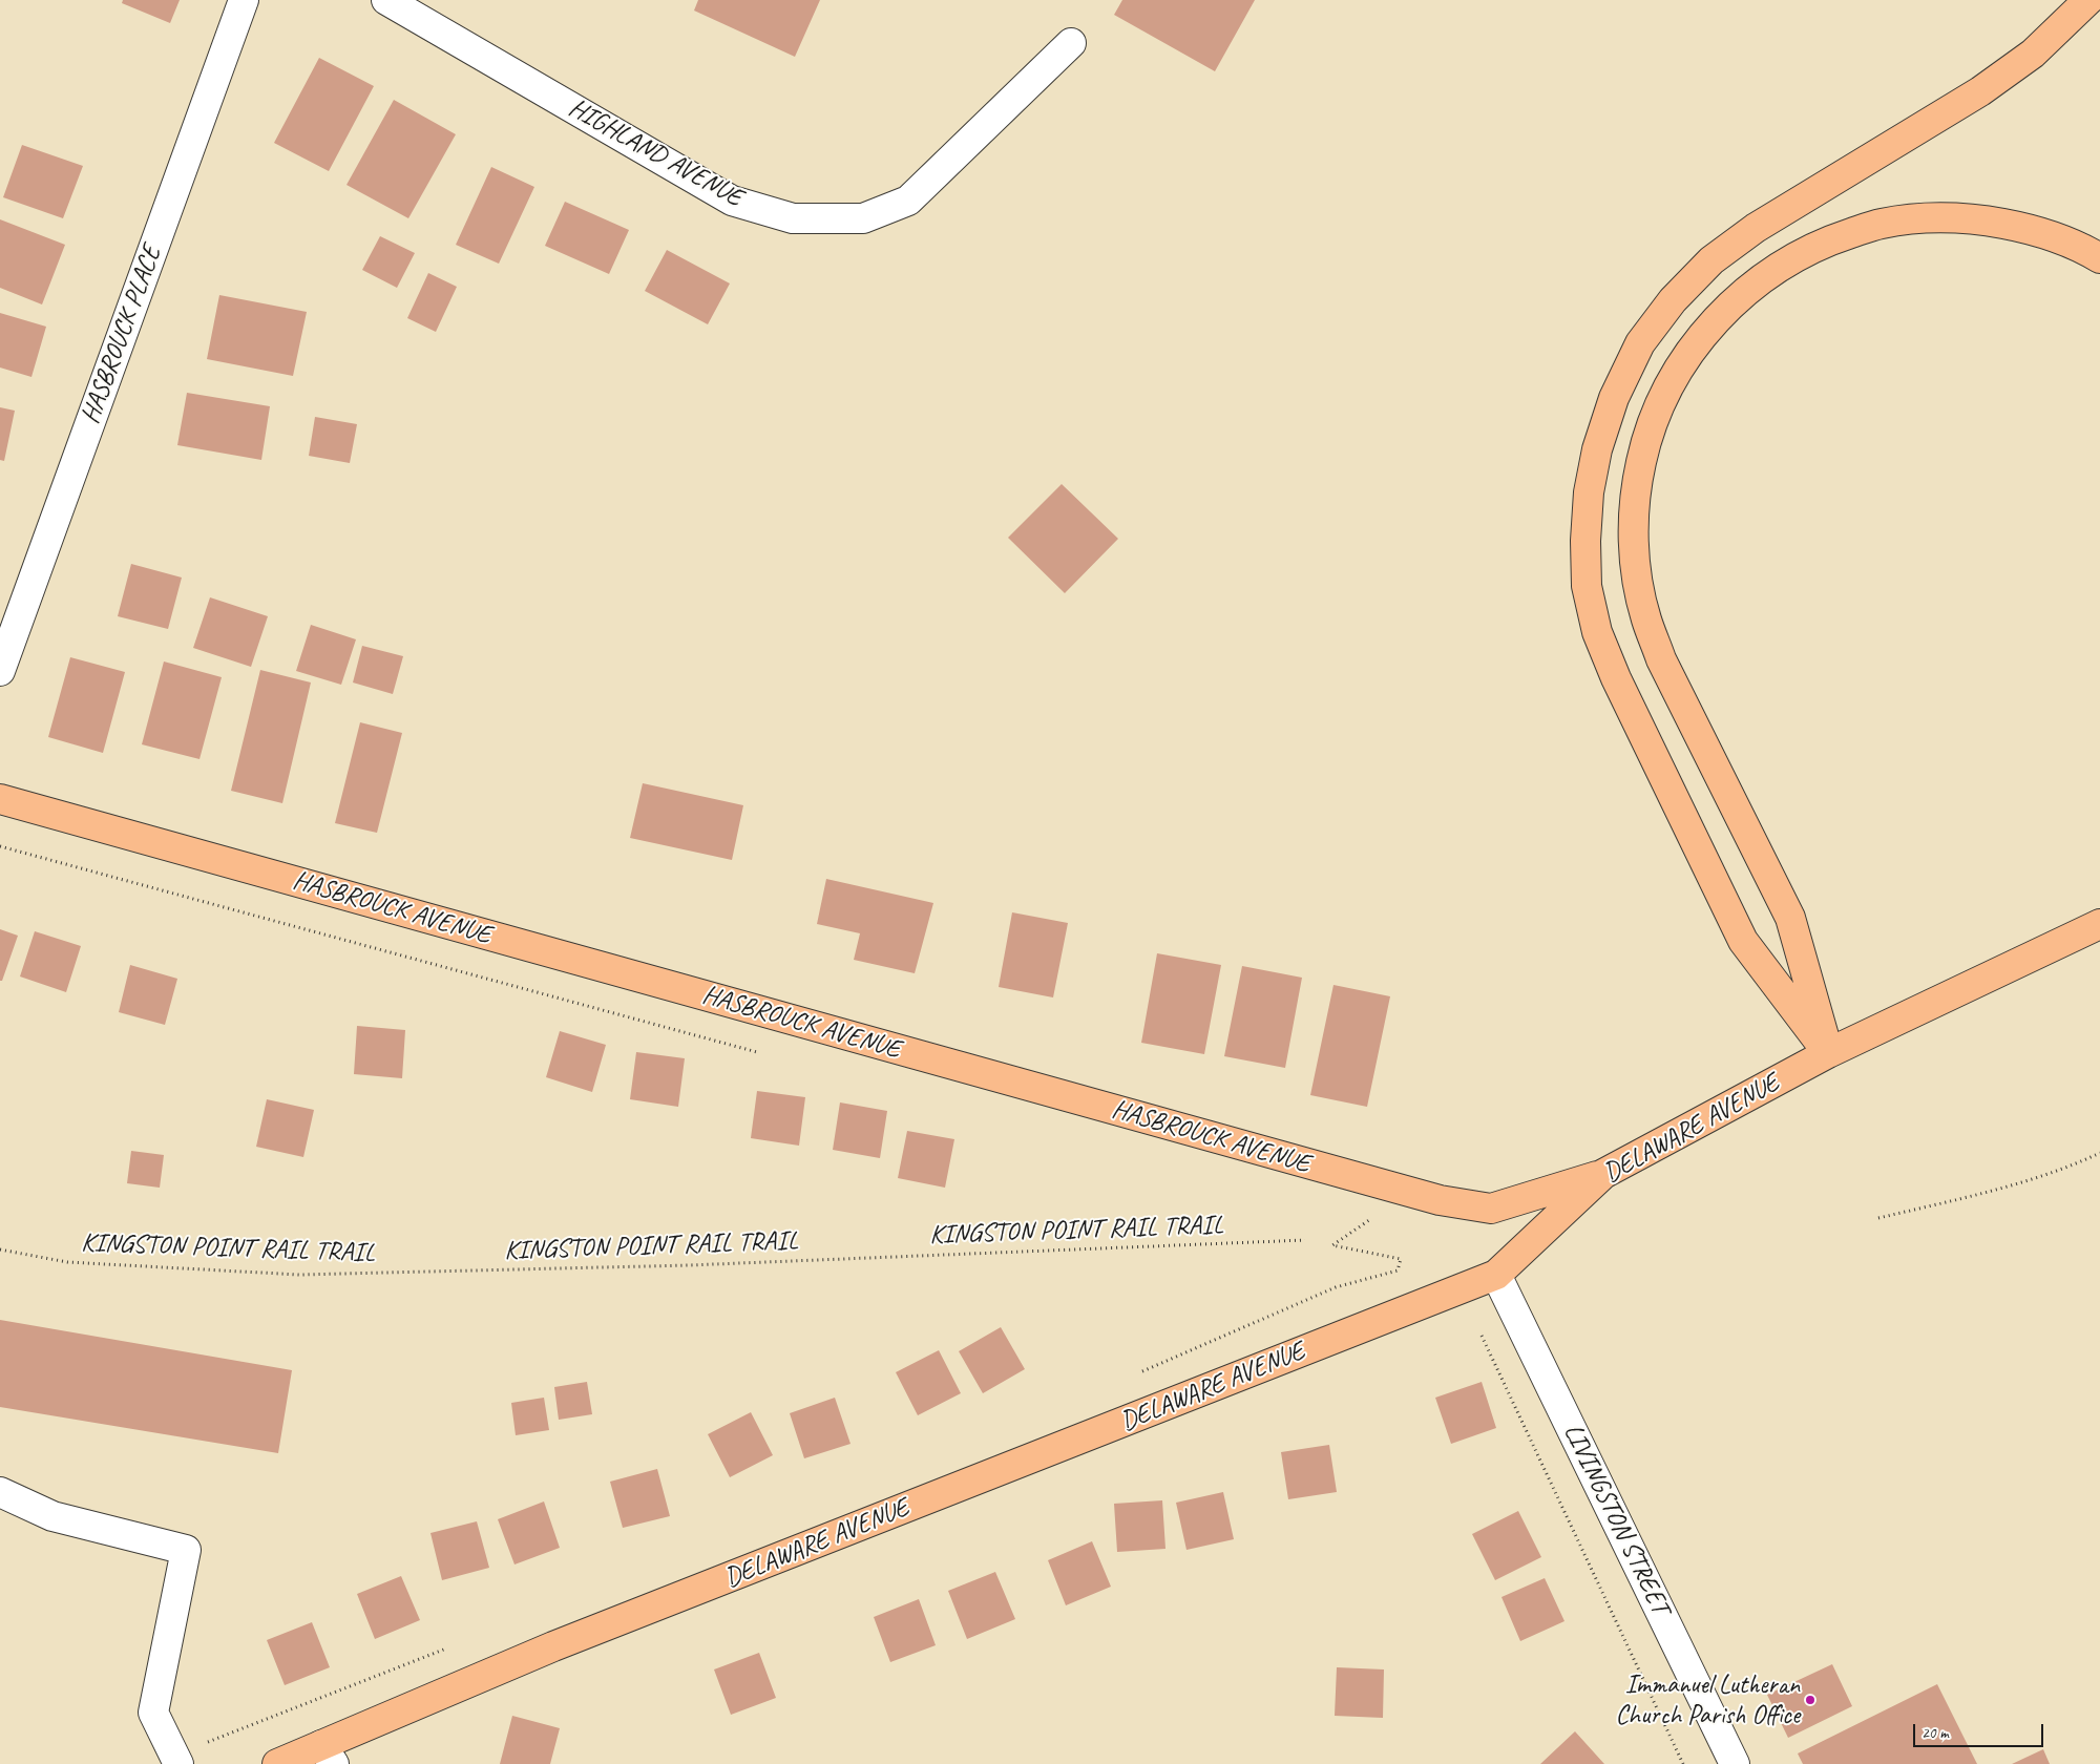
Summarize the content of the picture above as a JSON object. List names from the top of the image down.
{
  "streets": {
    "main road": ["HASBROUCK AVENUE", "DELAWARE AVENUE"],
    "street": ["HIGHLAND AVENUE", "HASBROUCK PLACE", "LIVINGSTON STREET"],
    "path": ["KINGSTON POINT RAIL TRAIL"]
  },
  "crossings": [
    ["HASBROUCK AVENUE", "DELAWARE AVENUE"],
    ["DELAWARE AVENUE", "LIVINGSTON STREET"]
  ],
  "places": ["Immanuel Lutheran Church Parish Office"],
  "scale_bar": "20 m"
}
